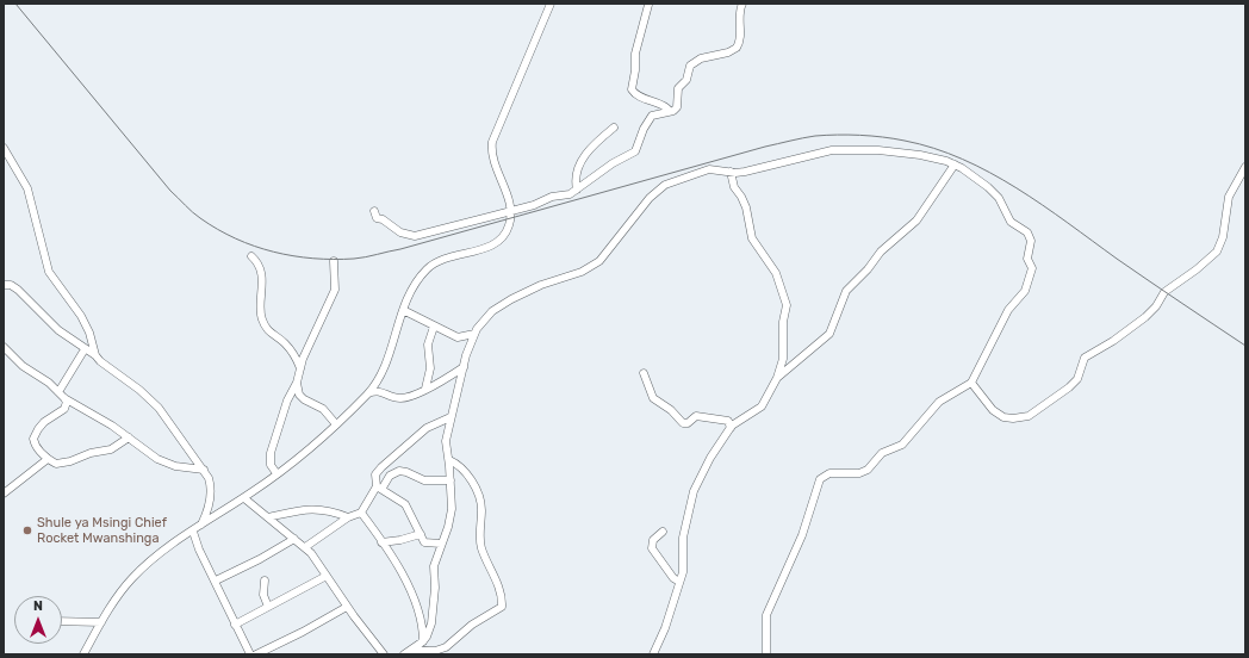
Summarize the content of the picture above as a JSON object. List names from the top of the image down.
{
  "places": ["Shule ya Msingi Chief Rocket Mwanshinga"],
  "north": "top"
}
